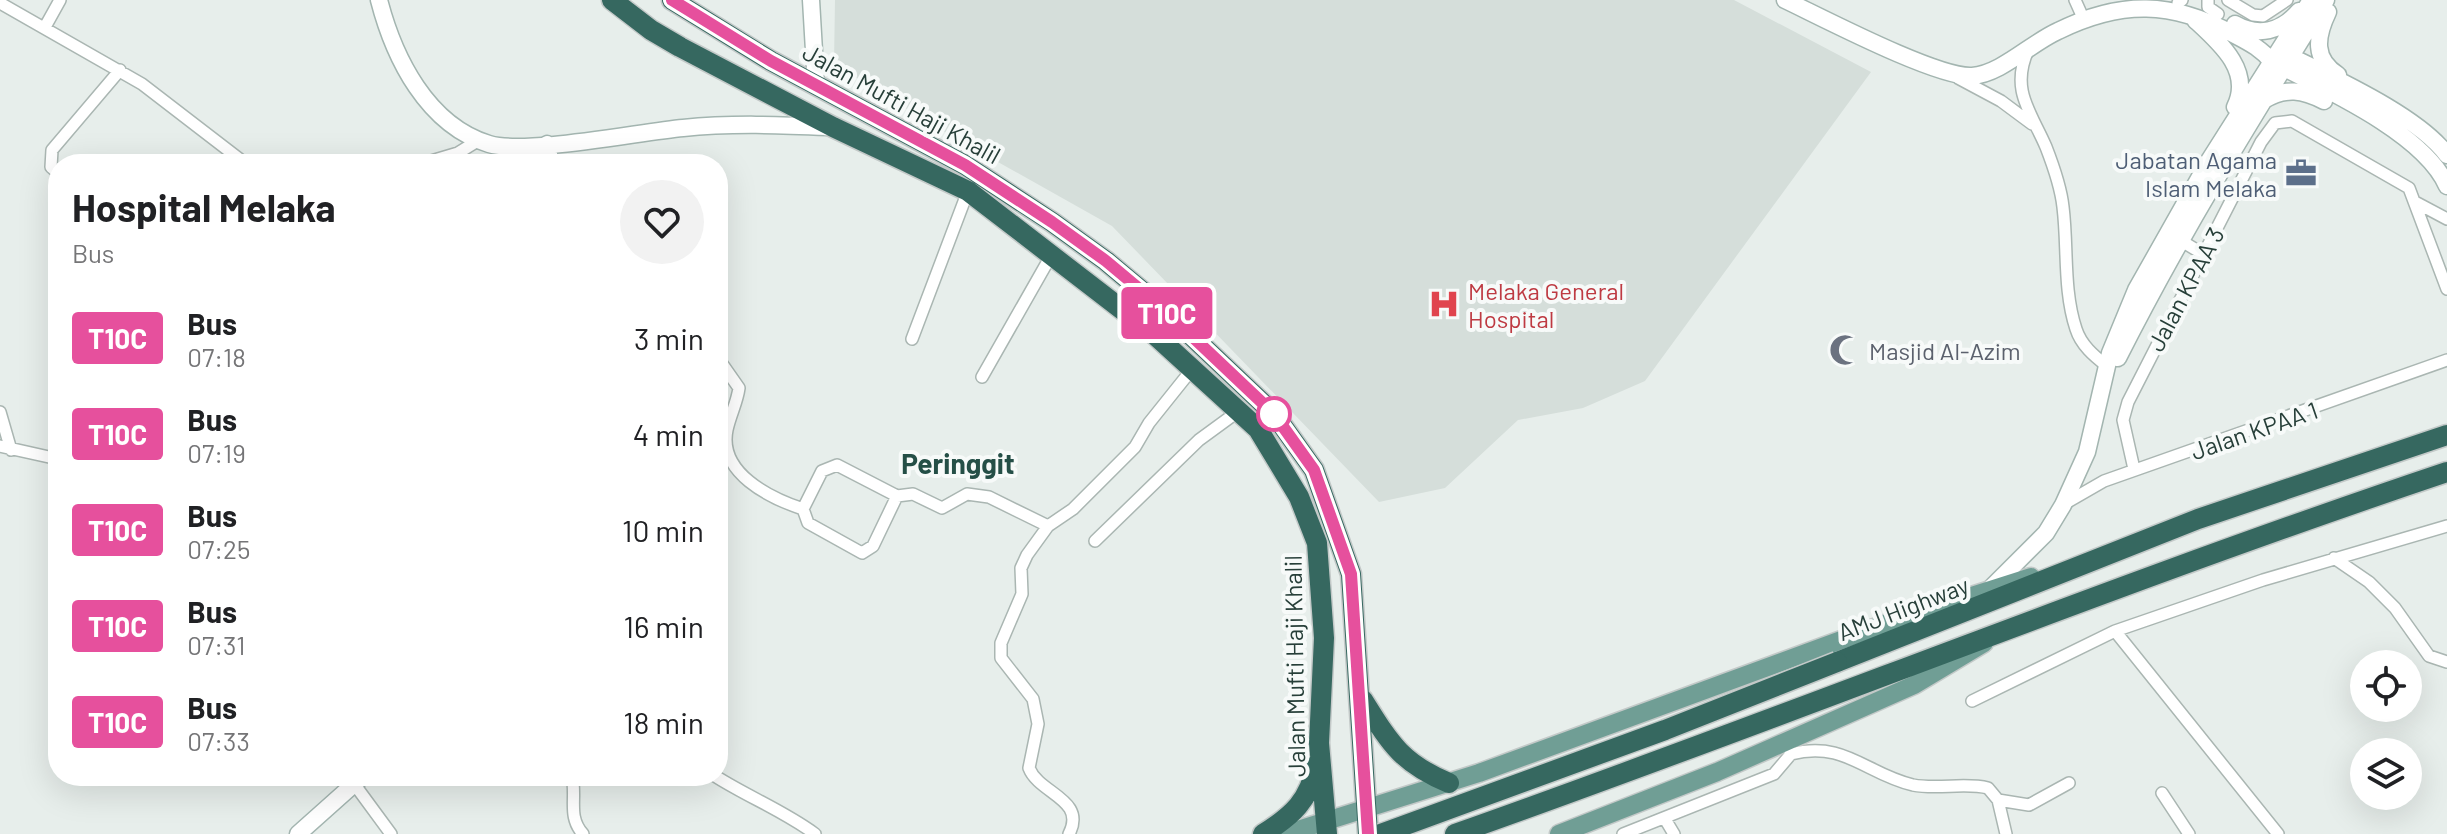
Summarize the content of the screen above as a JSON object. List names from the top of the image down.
{
  "streets": {
    "highway": ["Jalan Mufti Haji Khalil", "AMJ Highway"],
    "street": ["Jalan KPAA 3", "Jalan KPAA 1"]
  },
  "crossings": [
    ["Jalan KPAA 3", "Jalan KPAA 1"]
  ],
  "districts": ["Peringgit"],
  "places": {
    "office": ["Jabatan Agama Islam Melaka"],
    "hospital": ["Melaka General Hospital"],
    "mosque": ["Masjid Al-Azim"]
  },
  "lines": ["bus line T10C"],
  "page": {
    "on_map": "T10C",
    "heading": ["Hospital Melaka", "Bus"],
    "list": [
      {
        "mark": "T10C",
        "name": "Bus",
        "note": "07:18",
        "value": "3 min"
      },
      {
        "mark": "T10C",
        "name": "Bus",
        "note": "07:19",
        "value": "4 min"
      },
      {
        "mark": "T10C",
        "name": "Bus",
        "note": "07:25",
        "value": "10 min"
      },
      {
        "mark": "T10C",
        "name": "Bus",
        "note": "07:31",
        "value": "16 min"
      },
      {
        "mark": "T10C",
        "name": "Bus",
        "note": "07:33",
        "value": "18 min"
      }
    ]
  }
}
